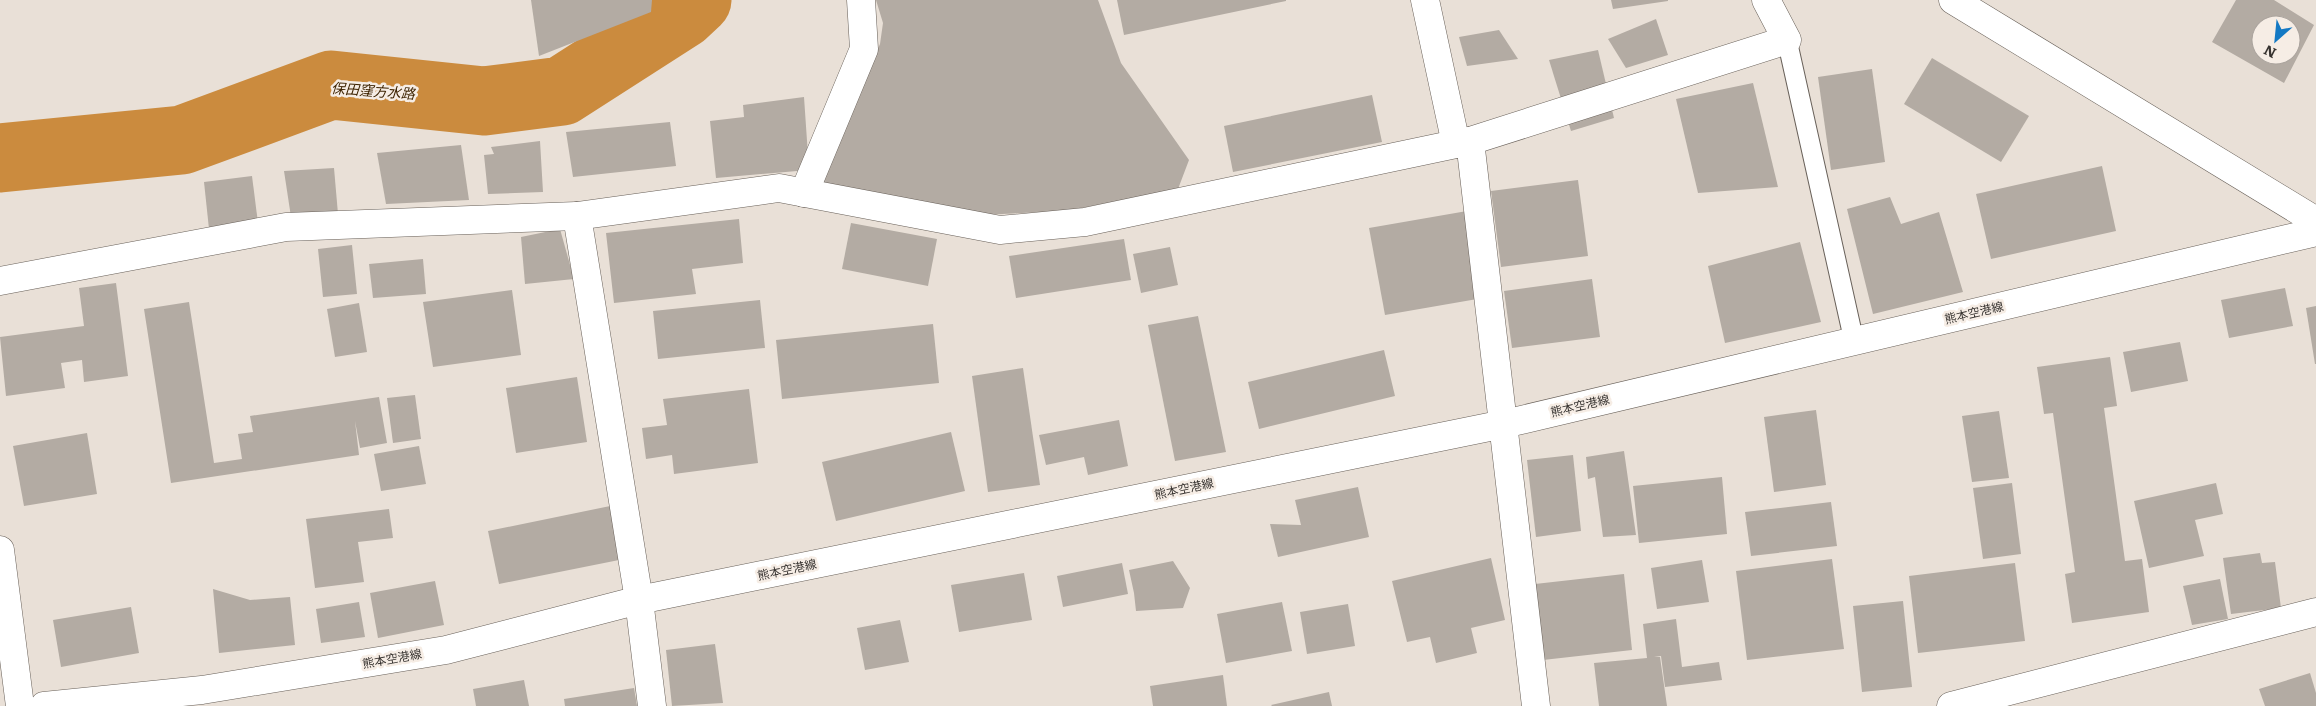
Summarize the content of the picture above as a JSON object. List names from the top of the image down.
{
  "streets": {
    "street": ["熊本空港線"]
  },
  "water": ["保田窪方水路"],
  "north": "bottom left"
}
